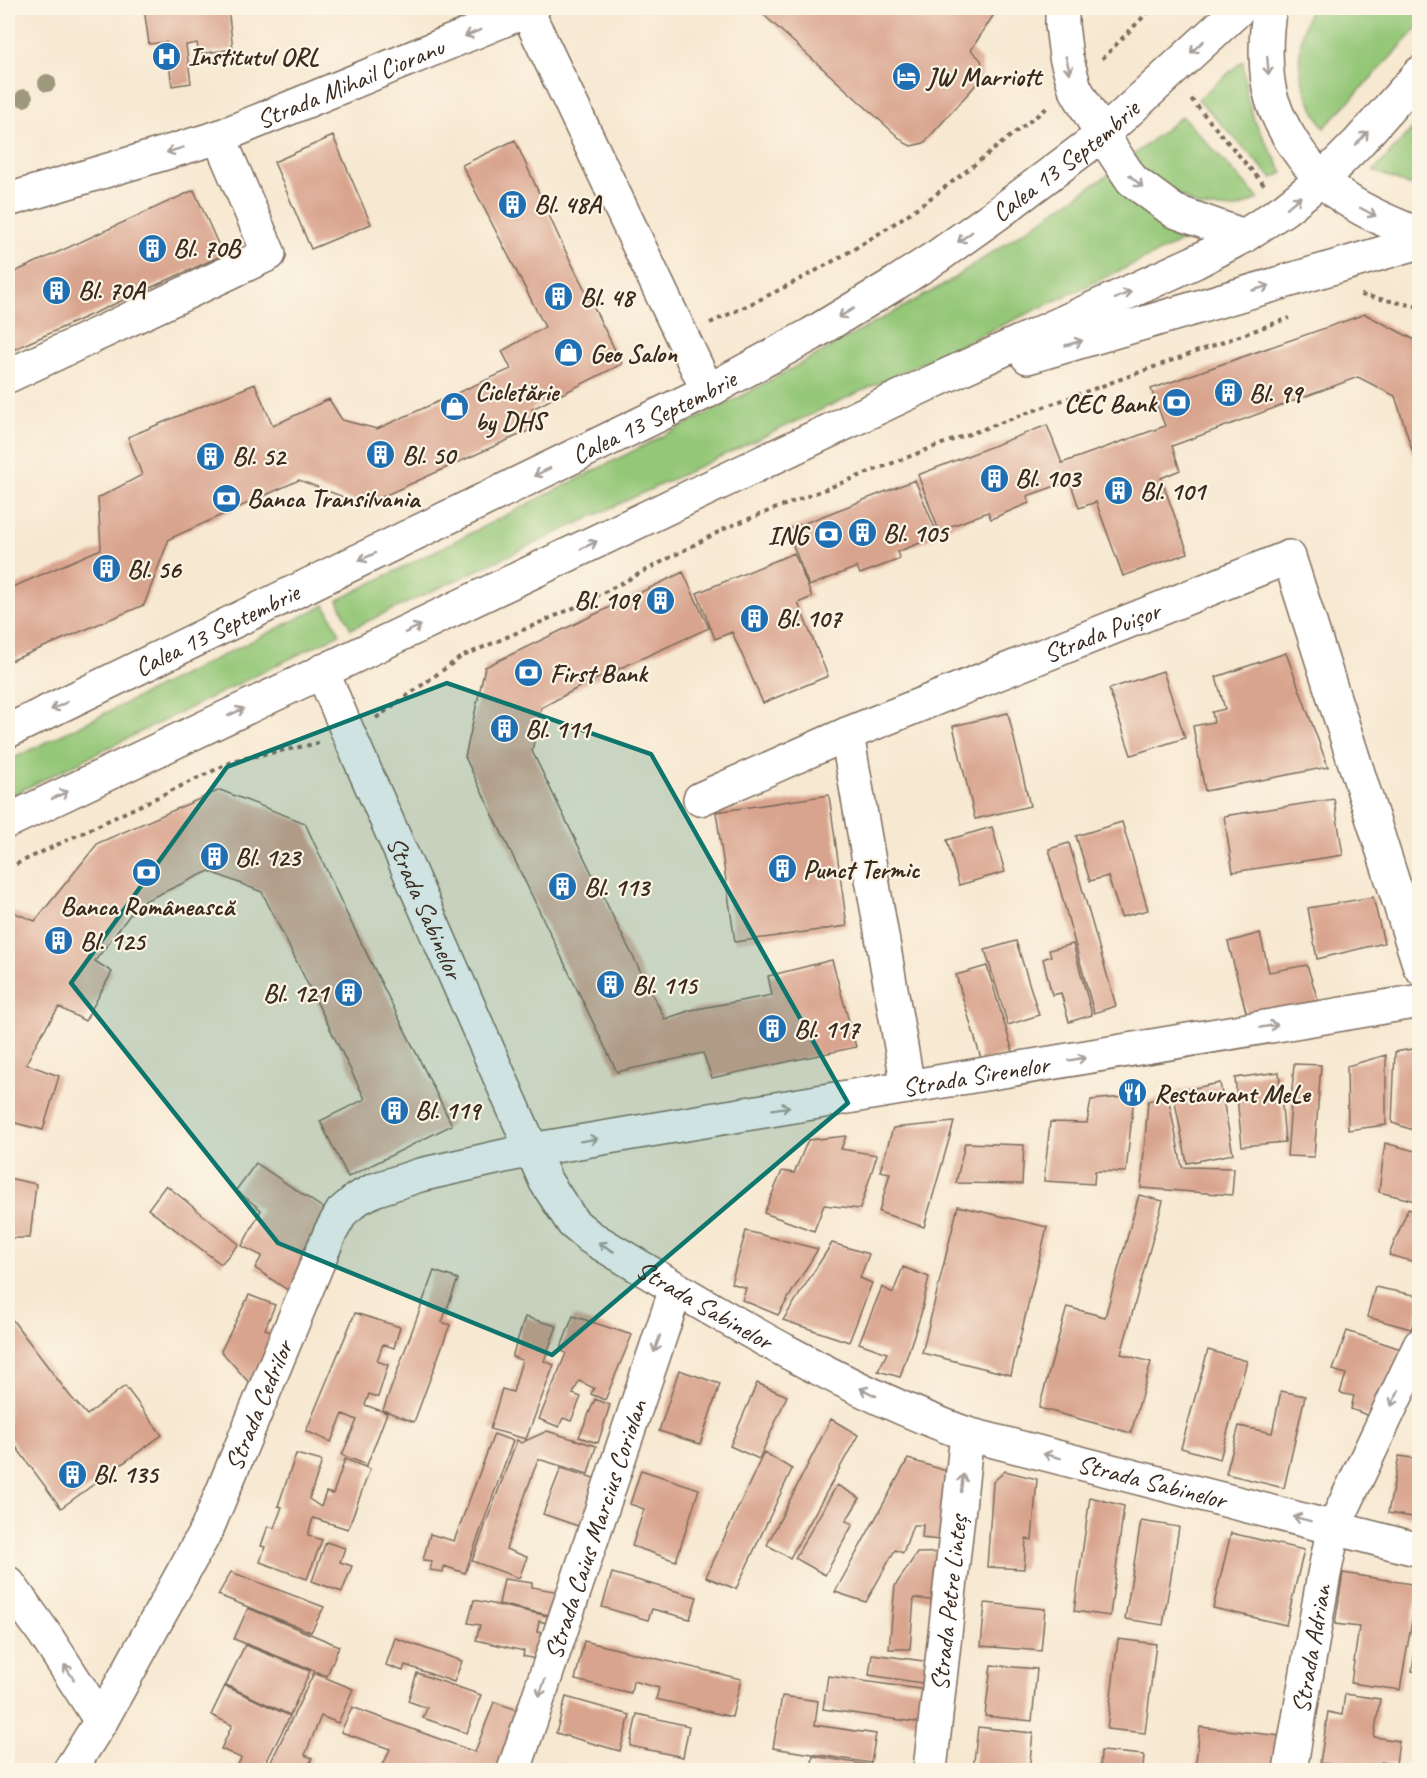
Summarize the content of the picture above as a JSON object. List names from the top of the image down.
{
  "streets": {
    "street": [
      "Strada Mihail Cioranu",
      "Calea 13 Septembrie",
      "Strada Puișor",
      "Strada Sabinelor",
      "Strada Sirenelor",
      "Strada Cedrilor",
      "Strada Caius Marcius Coriolan",
      "Strada Petre Linteș",
      "Strada Adrian"
    ]
  },
  "crossings": [
    ["Strada Mihail Cioranu", "Calea 13 Septembrie"],
    ["Strada Sabinelor", "Strada Sirenelor"],
    ["Strada Sabinelor", "Strada Cedrilor"],
    ["Strada Sabinelor", "Strada Caius Marcius Coriolan"],
    ["Strada Sabinelor", "Strada Petre Linteș"],
    ["Strada Sabinelor", "Strada Adrian"],
    ["Strada Sirenelor", "Strada Cedrilor"]
  ],
  "one_way": [
    "Strada Mihail Cioranu",
    "Strada Sabinelor",
    "Strada Sirenelor",
    "Strada Caius Marcius Coriolan",
    "Strada Petre Linteș",
    "Strada Adrian"
  ],
  "places": {
    "hospital": ["Institutul ORL"],
    "hotel": ["JW Marriott"],
    "building": [
      "Bl. 48A",
      "Bl. 70B",
      "Bl. 70A",
      "Bl. 48",
      "Bl. 99",
      "Bl. 50",
      "Bl. 52",
      "Bl. 103",
      "Bl. 101",
      "Bl. 105",
      "Bl. 56",
      "Bl. 109",
      "Bl. 107",
      "Bl. 111",
      "Bl. 123",
      "Punct Termic",
      "Bl. 113",
      "Bl. 125",
      "Bl. 115",
      "Bl. 121",
      "Bl. 117",
      "Bl. 119",
      "Bl. 135"
    ],
    "shop": ["Geo Salon", "Cicletărie by DHS"],
    "bank": [
      "CEC Bank",
      "Banca Transilvania",
      "ING",
      "First Bank",
      "Banca Românească"
    ],
    "restaurant": ["Restaurant MeLe"]
  }
}
